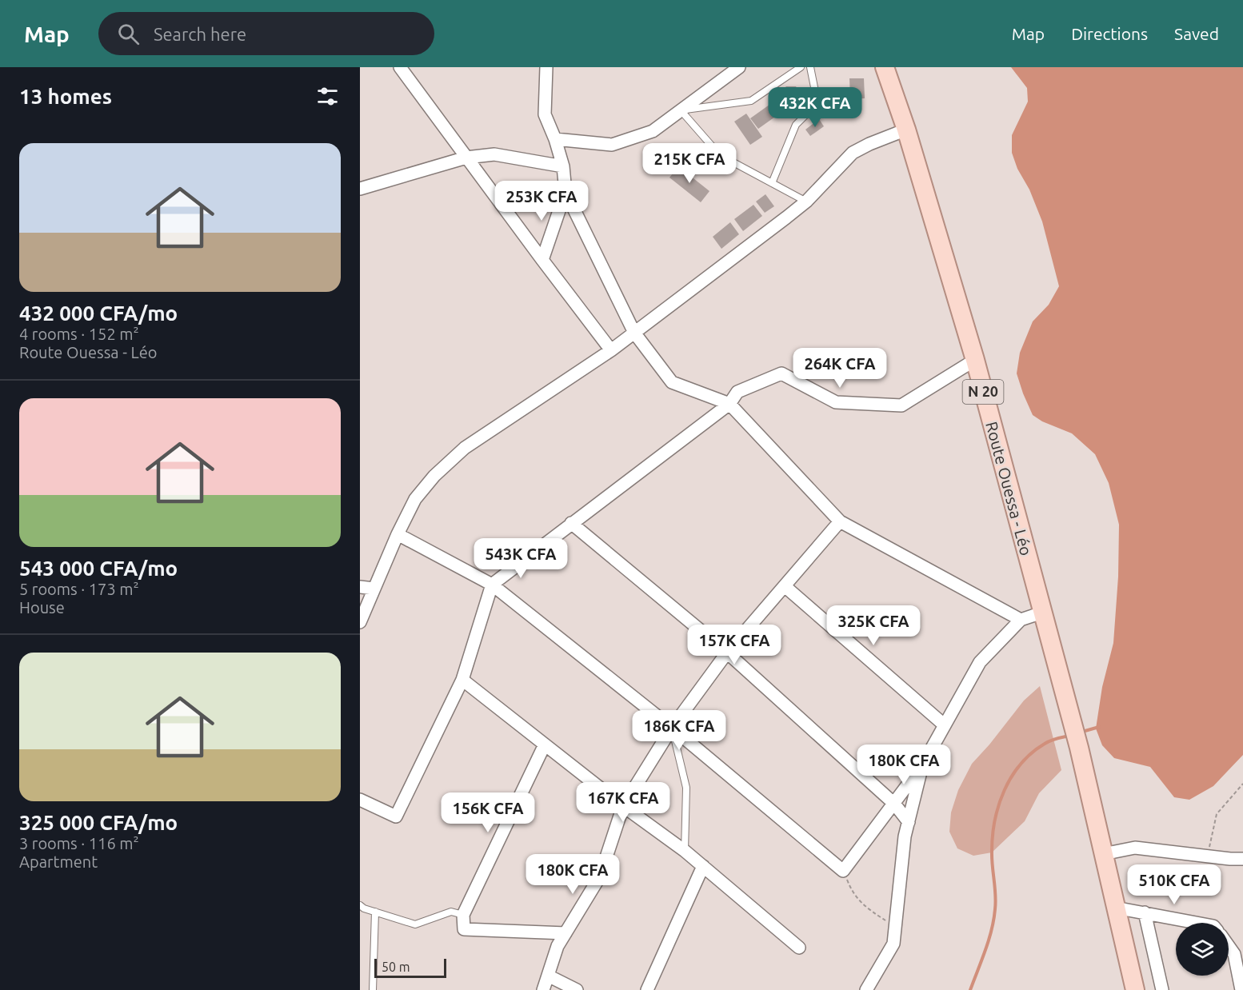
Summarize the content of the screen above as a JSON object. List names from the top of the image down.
{
  "streets": {
    "main road": ["N 20", "Route Ouessa - Léo"]
  },
  "crossings": [
    ["N 20", "Route Ouessa - Léo"]
  ],
  "scale_bar": "50 m",
  "page": {
    "header": "Map",
    "search": "Search here",
    "nav": ["Map", "Directions", "Saved"],
    "heading": "13 homes",
    "price": [
      "432K CFA",
      "215K CFA",
      "253K CFA",
      "264K CFA",
      "543K CFA",
      "325K CFA",
      "157K CFA",
      "186K CFA",
      "180K CFA",
      "167K CFA",
      "156K CFA",
      "180K CFA",
      "510K CFA"
    ],
    "list": [
      {
        "name": "432 000 CFA/mo",
        "note": "4 rooms · 152 m² · Route Ouessa - Léo"
      },
      {
        "name": "543 000 CFA/mo",
        "note": "5 rooms · 173 m² · House"
      },
      {
        "name": "325 000 CFA/mo",
        "note": "3 rooms · 116 m² · Apartment"
      }
    ],
    "scale": "50 m"
  }
}
